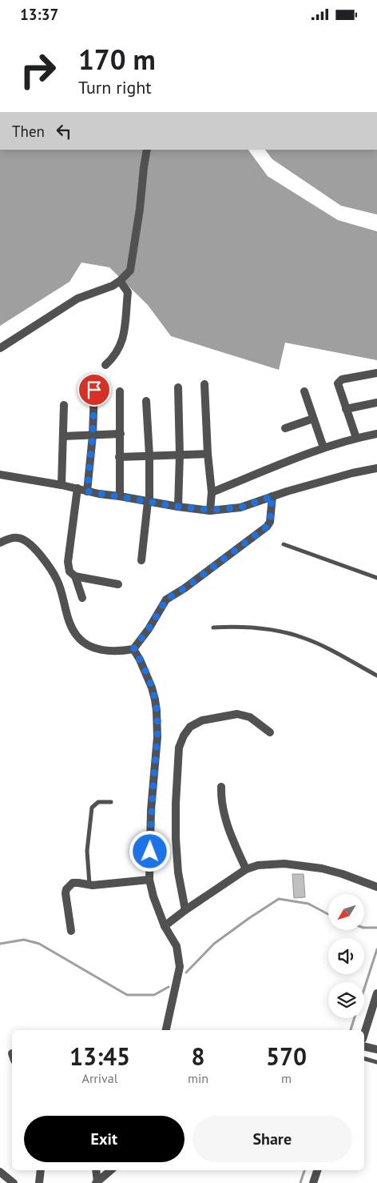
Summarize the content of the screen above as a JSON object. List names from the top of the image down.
{
  "north": "bottom left",
  "page": {
    "status": "13:37",
    "turn": ["170 m", "Turn right"],
    "then": "Then",
    "eta": [
      "13:45",
      "Arrival",
      "8",
      "min",
      "570",
      "m"
    ],
    "buttons": ["Exit", "Share"]
  }
}
